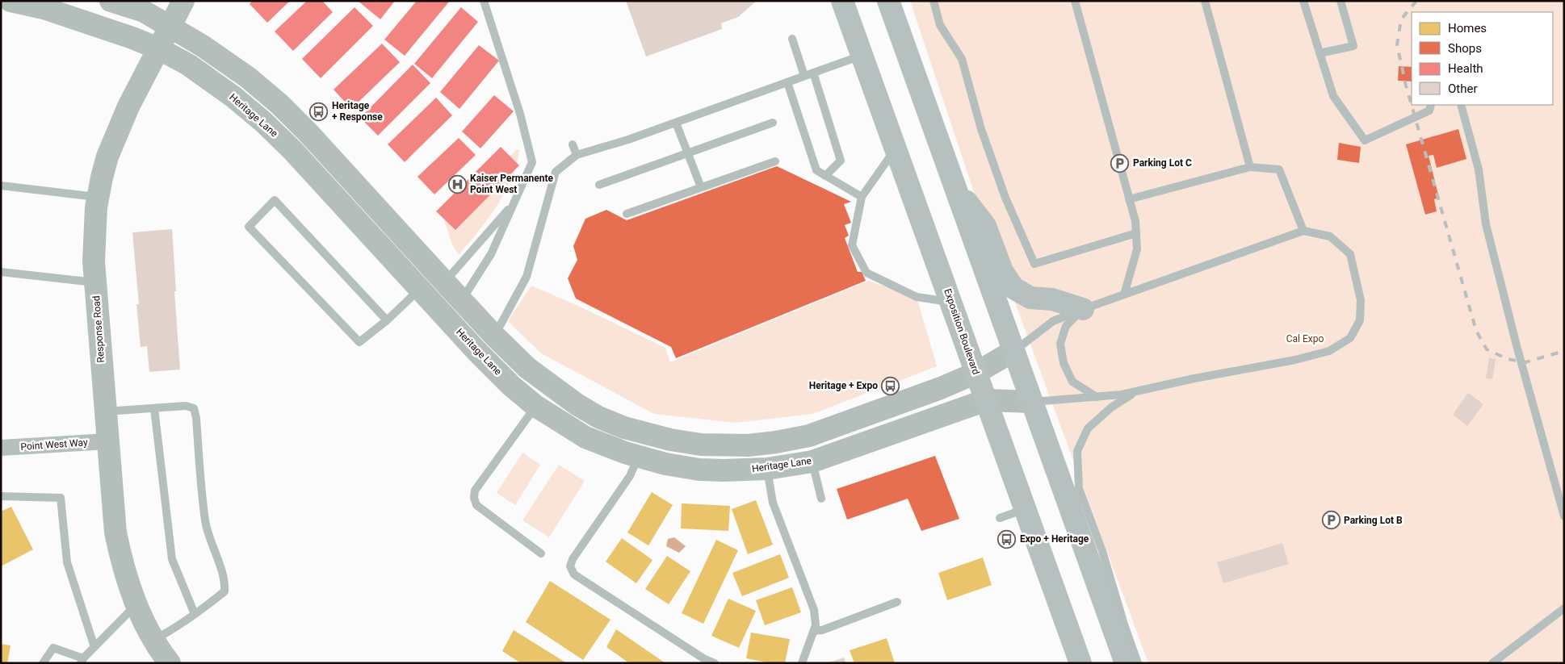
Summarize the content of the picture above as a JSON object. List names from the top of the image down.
{
  "streets": {
    "main road": ["Heritage Lane", "Response Road", "Exposition Boulevard"],
    "street": ["Point West Way"]
  },
  "crossings": [
    ["Heritage Lane", "Response Road"],
    ["Heritage Lane", "Exposition Boulevard"],
    ["Response Road", "Point West Way"]
  ],
  "parks": ["Cal Expo"],
  "places": {
    "bus stop": ["Heritage + Response", "Heritage + Expo", "Expo + Heritage"],
    "parking": ["Parking Lot C", "Parking Lot B"],
    "hospital": ["Kaiser Permanente Point West"]
  },
  "legend": [
    "Homes",
    "Shops",
    "Health",
    "Other"
  ]
}
